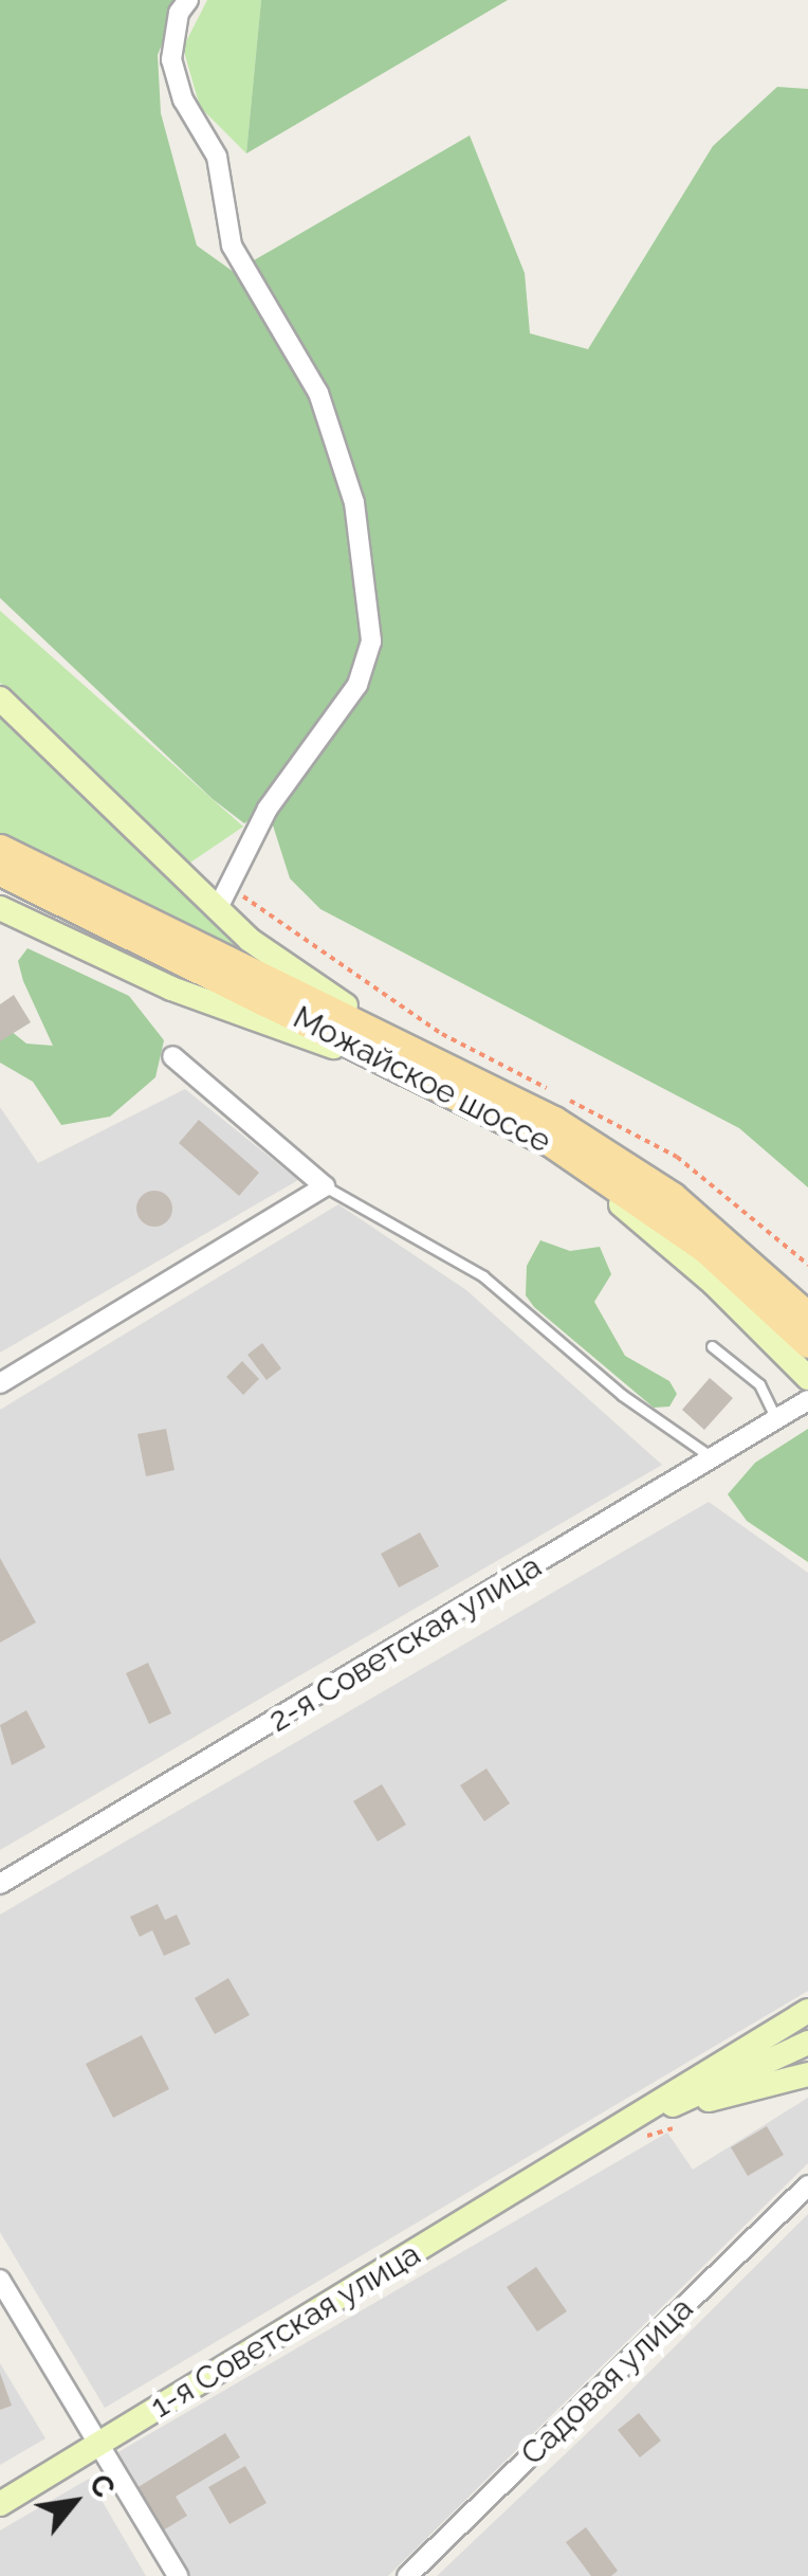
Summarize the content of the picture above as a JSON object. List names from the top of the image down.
{
  "streets": {
    "main road": ["Можайское шоссе", "1-я Советская улица"],
    "street": ["2-я Советская улица", "Садовая улица"]
  },
  "north": "top right"
}
